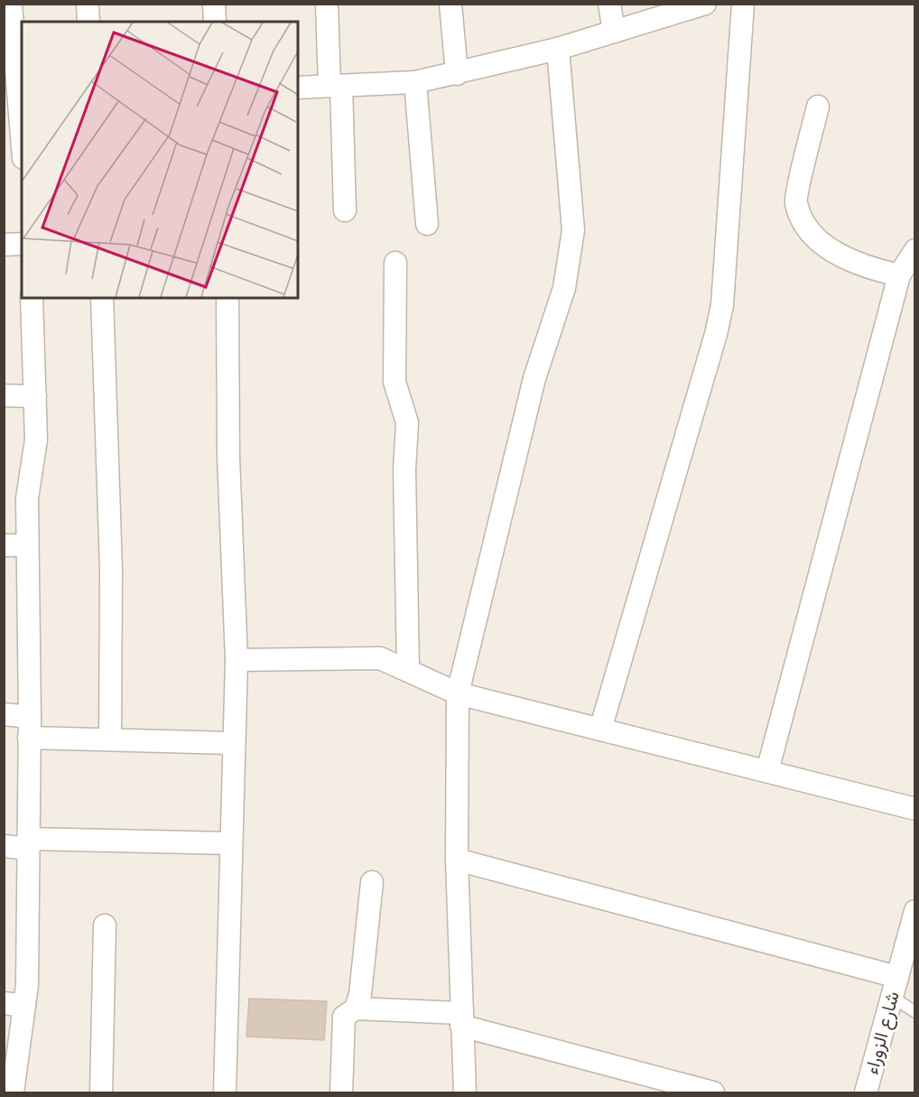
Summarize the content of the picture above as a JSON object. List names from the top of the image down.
{
  "streets": {
    "street": ["شارع الزوراء"]
  }
}
